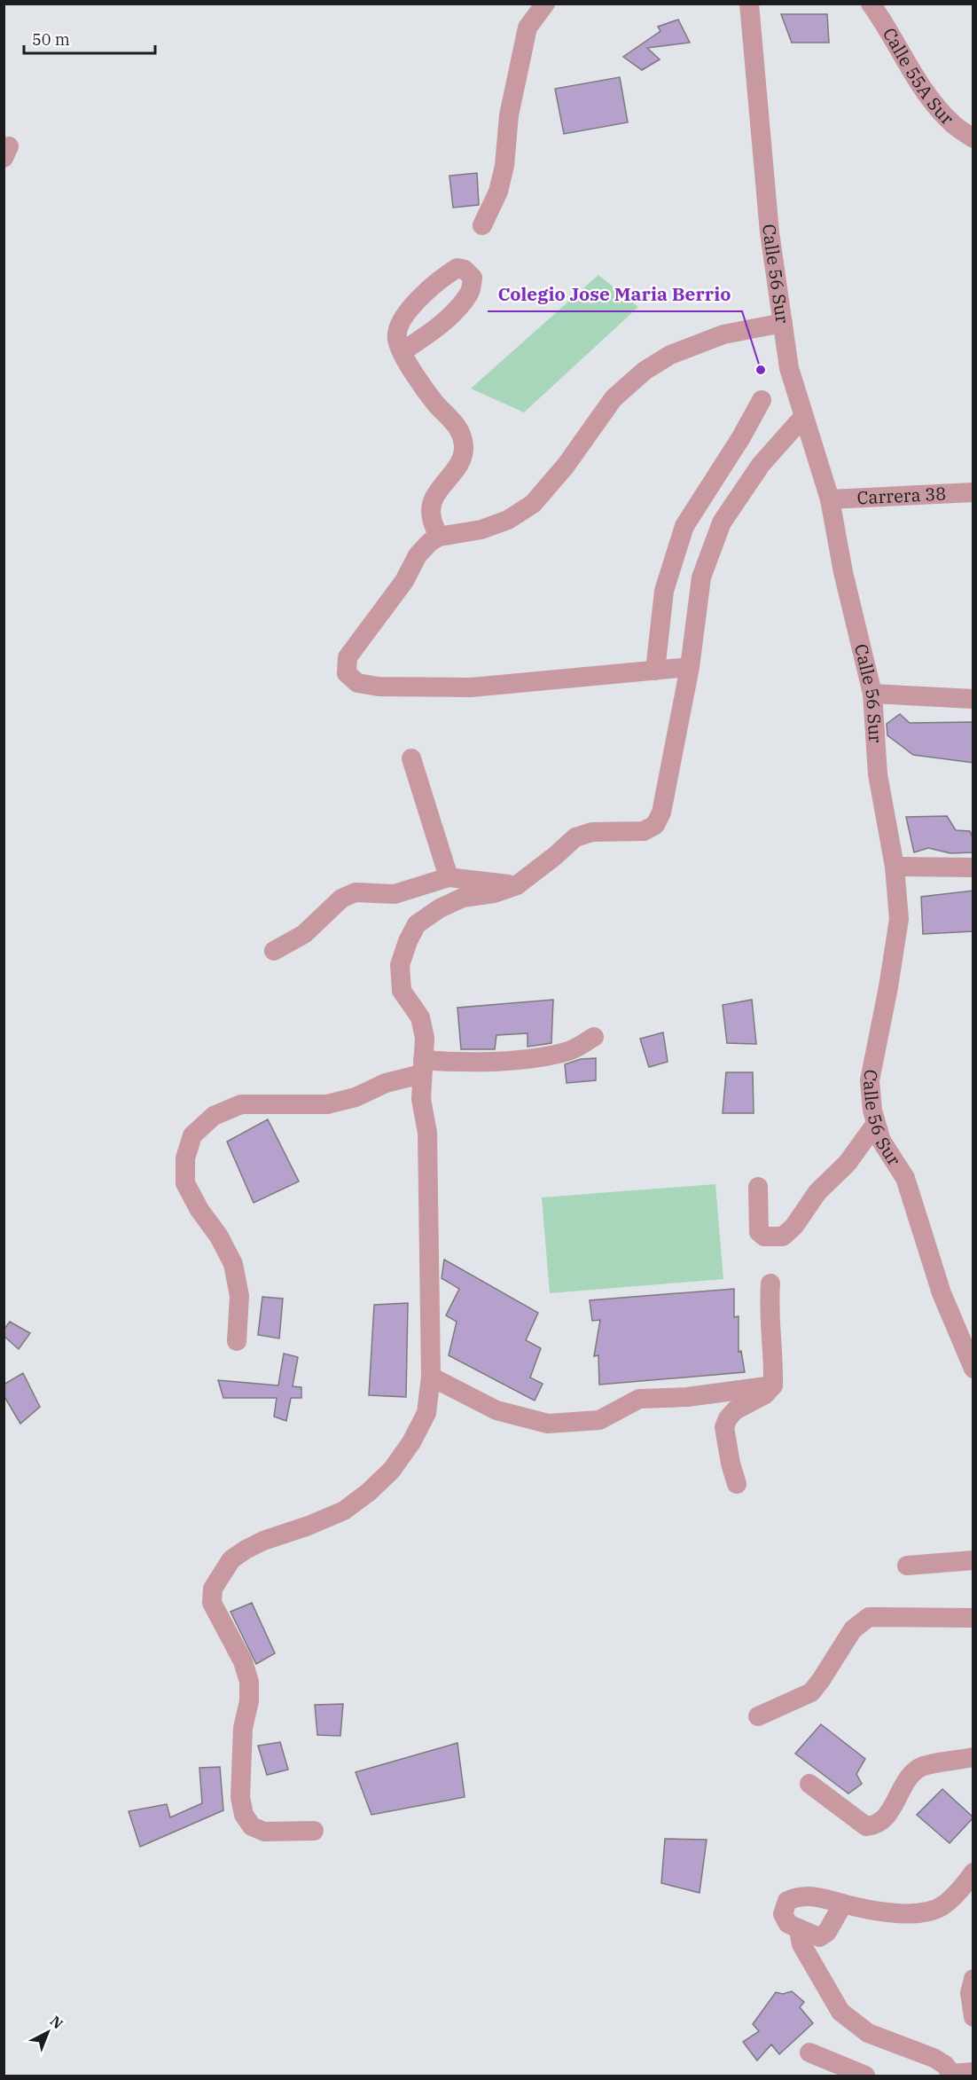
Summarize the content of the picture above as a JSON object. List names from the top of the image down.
{
  "streets": {
    "street": ["Calle 55A Sur", "Calle 56 Sur", "Carrera 38"]
  },
  "crossings": [
    ["Calle 56 Sur", "Carrera 38"]
  ],
  "places": ["Colegio Jose Maria Berrio"],
  "scale_bar": "50 m",
  "north": "top right"
}
